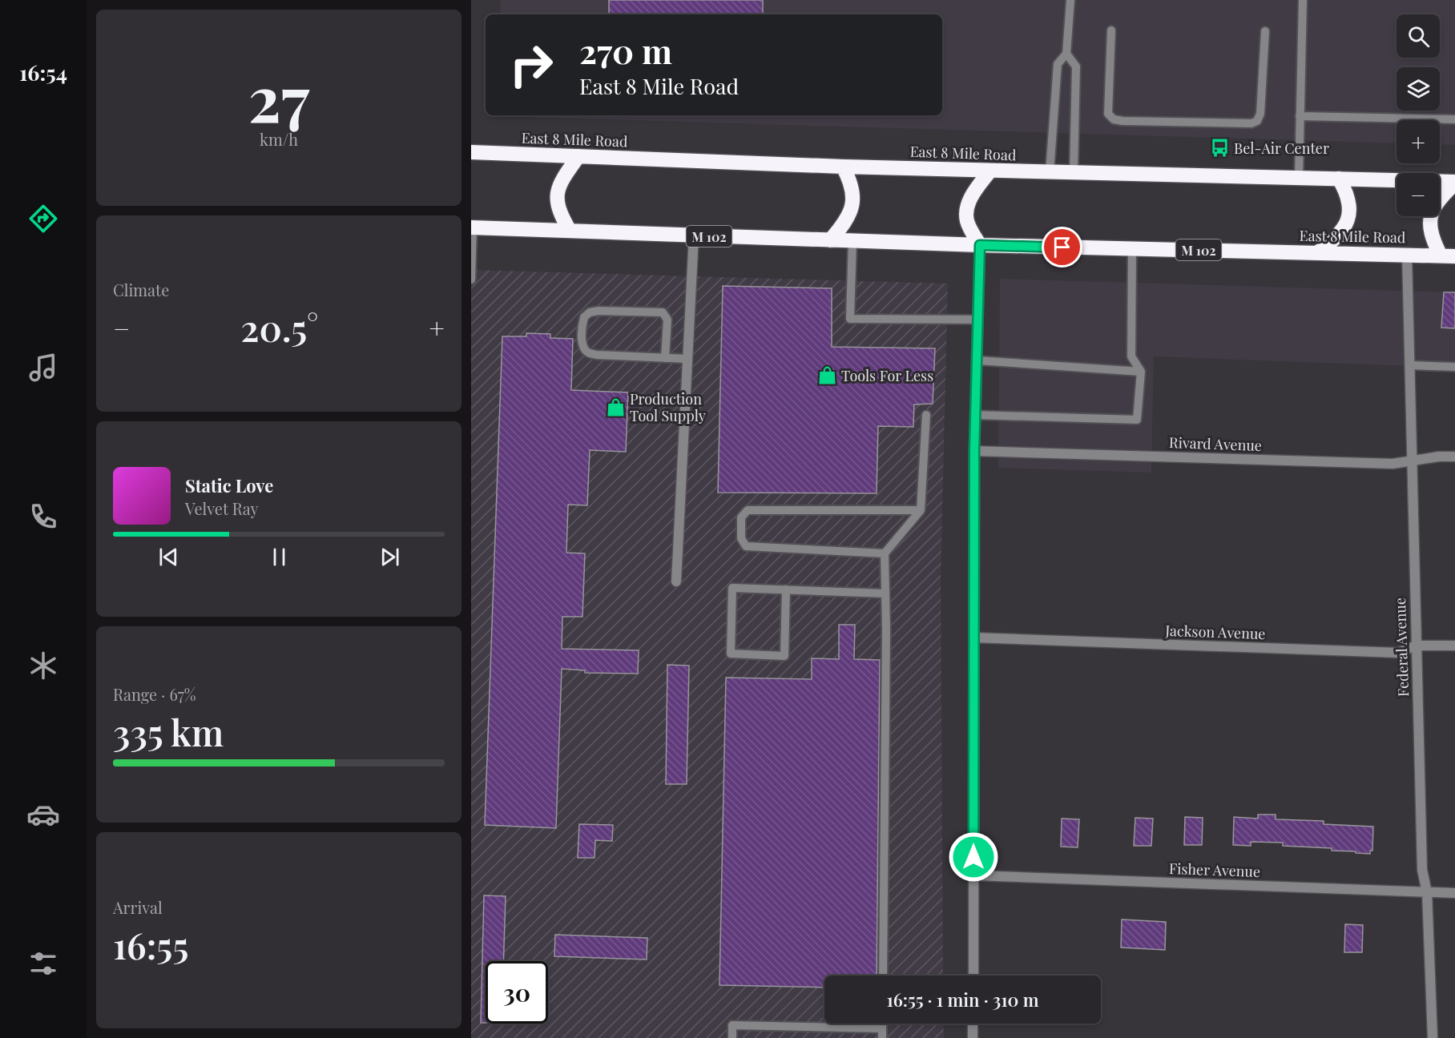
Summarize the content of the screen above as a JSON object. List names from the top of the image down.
{
  "streets": {
    "highway": ["East 8 Mile Road", "M 102"],
    "street": [
      "Rivard Avenue",
      "Jackson Avenue",
      "Federal Avenue",
      "Fisher Avenue"
    ]
  },
  "crossings": [
    ["East 8 Mile Road", "Federal Avenue"],
    ["Rivard Avenue", "Federal Avenue"],
    ["Jackson Avenue", "Federal Avenue"],
    ["Federal Avenue", "Fisher Avenue"]
  ],
  "places": {
    "bus stop": ["Bel-Air Center"],
    "shop": ["Tools For Less", "Production Tool Supply"]
  },
  "page": {
    "tabs": "16:54",
    "tile": [
      ["27", "km/h"],
      "Climate",
      ["Range · 67%", "335 km"],
      ["Arrival", "16:55"]
    ],
    "map_buttons": ["+", "−"],
    "turn": ["270 m", "East 8 Mile Road"],
    "heat": ["−", "20.5°", "+"],
    "song": ["Static Love", "Velvet Ray"],
    "limit": "30",
    "trip": "16:55 · 1 min · 310 m"
  }
}
